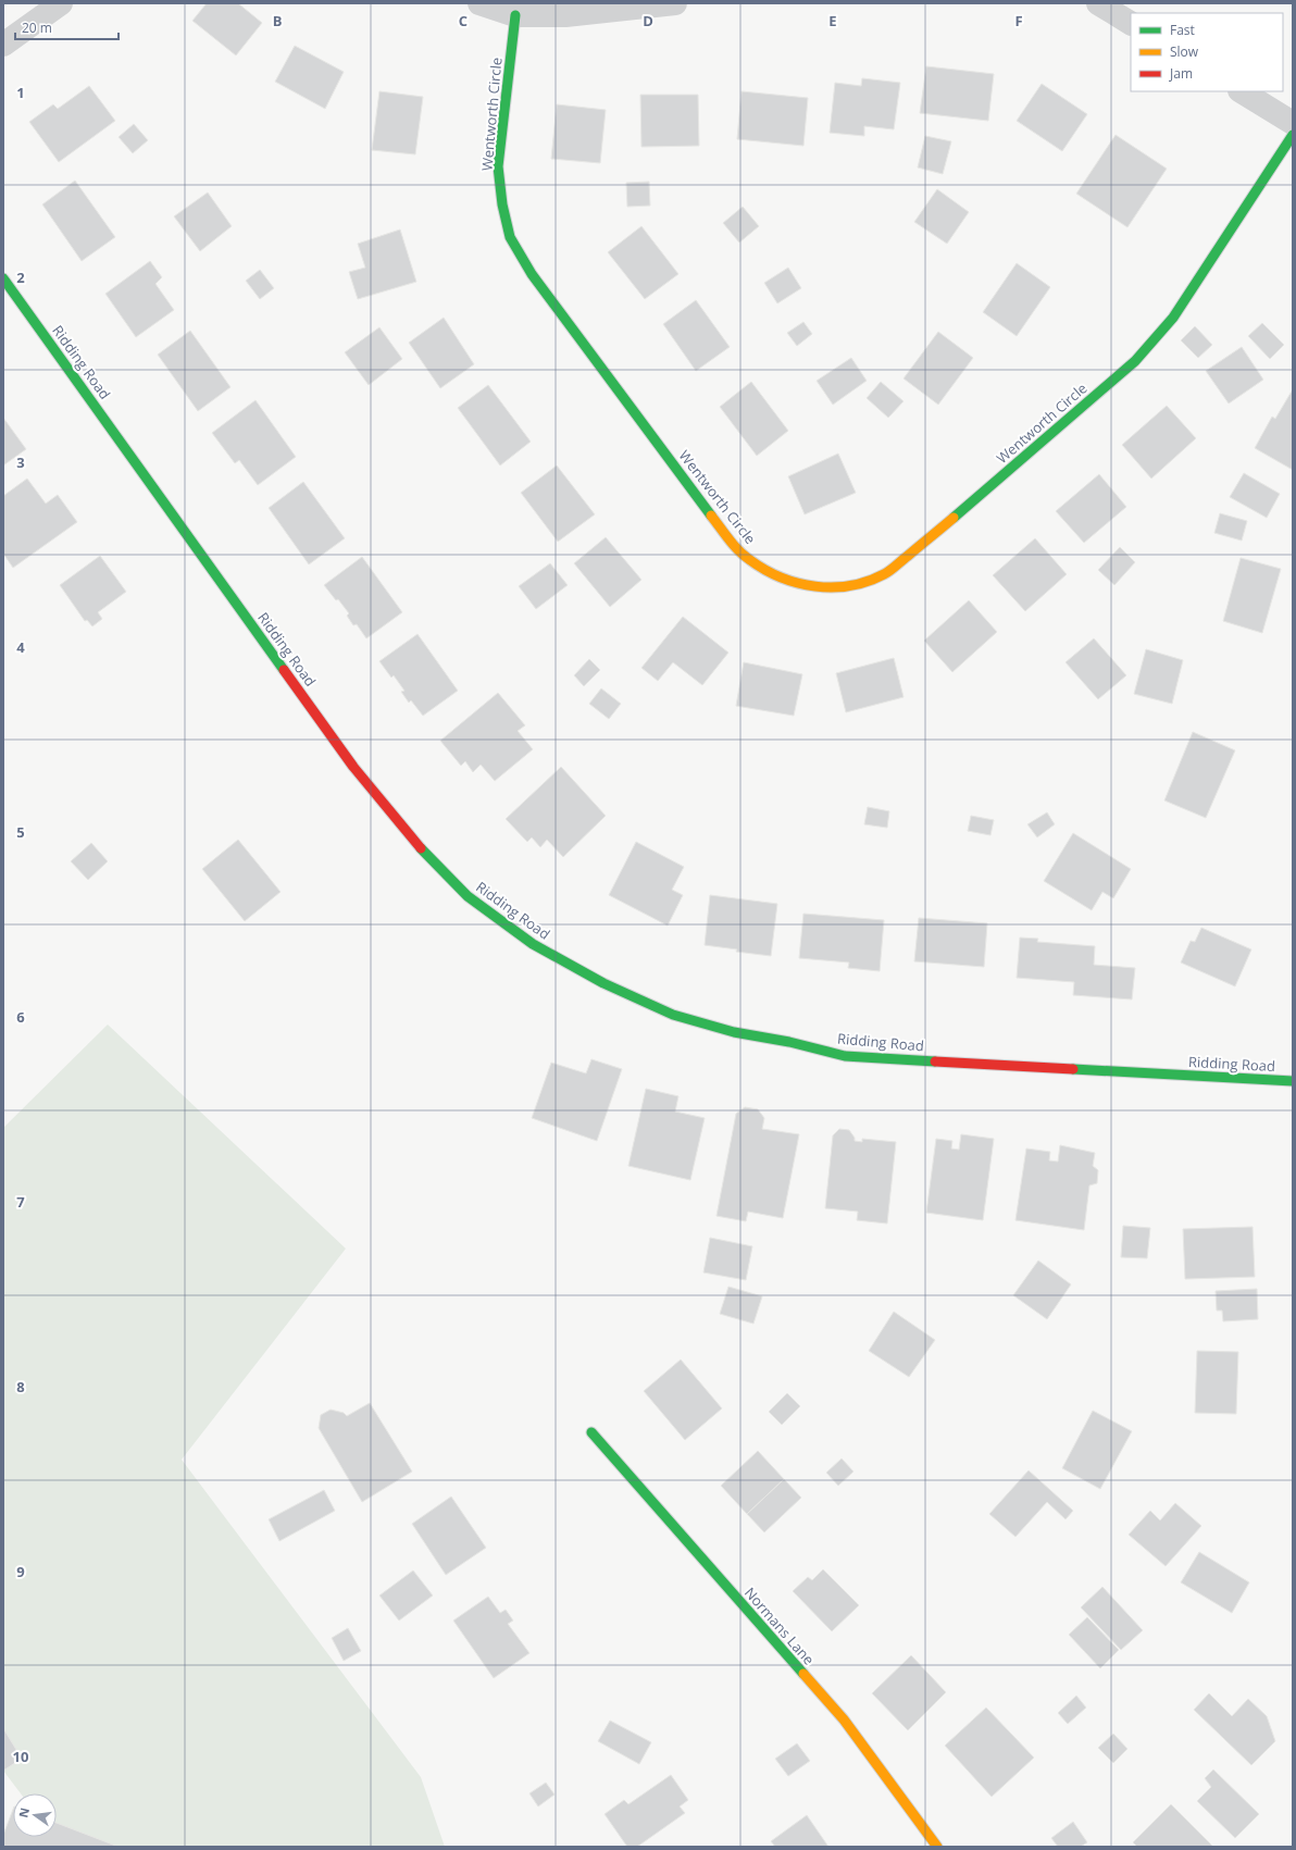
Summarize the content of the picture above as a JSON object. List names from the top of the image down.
{
  "streets": {
    "street": ["Wentworth Circle", "Ridding Road", "Normans Lane"]
  },
  "legend": ["Fast", "Slow", "Jam"],
  "scale_bar": "20 m",
  "north": "left",
  "grid": {
    "columns": [
      "B",
      "C",
      "D",
      "E",
      "F"
    ],
    "rows": [
      "1",
      "2",
      "3",
      "4",
      "5",
      "6",
      "7",
      "8",
      "9",
      "10"
    ]
  }
}
